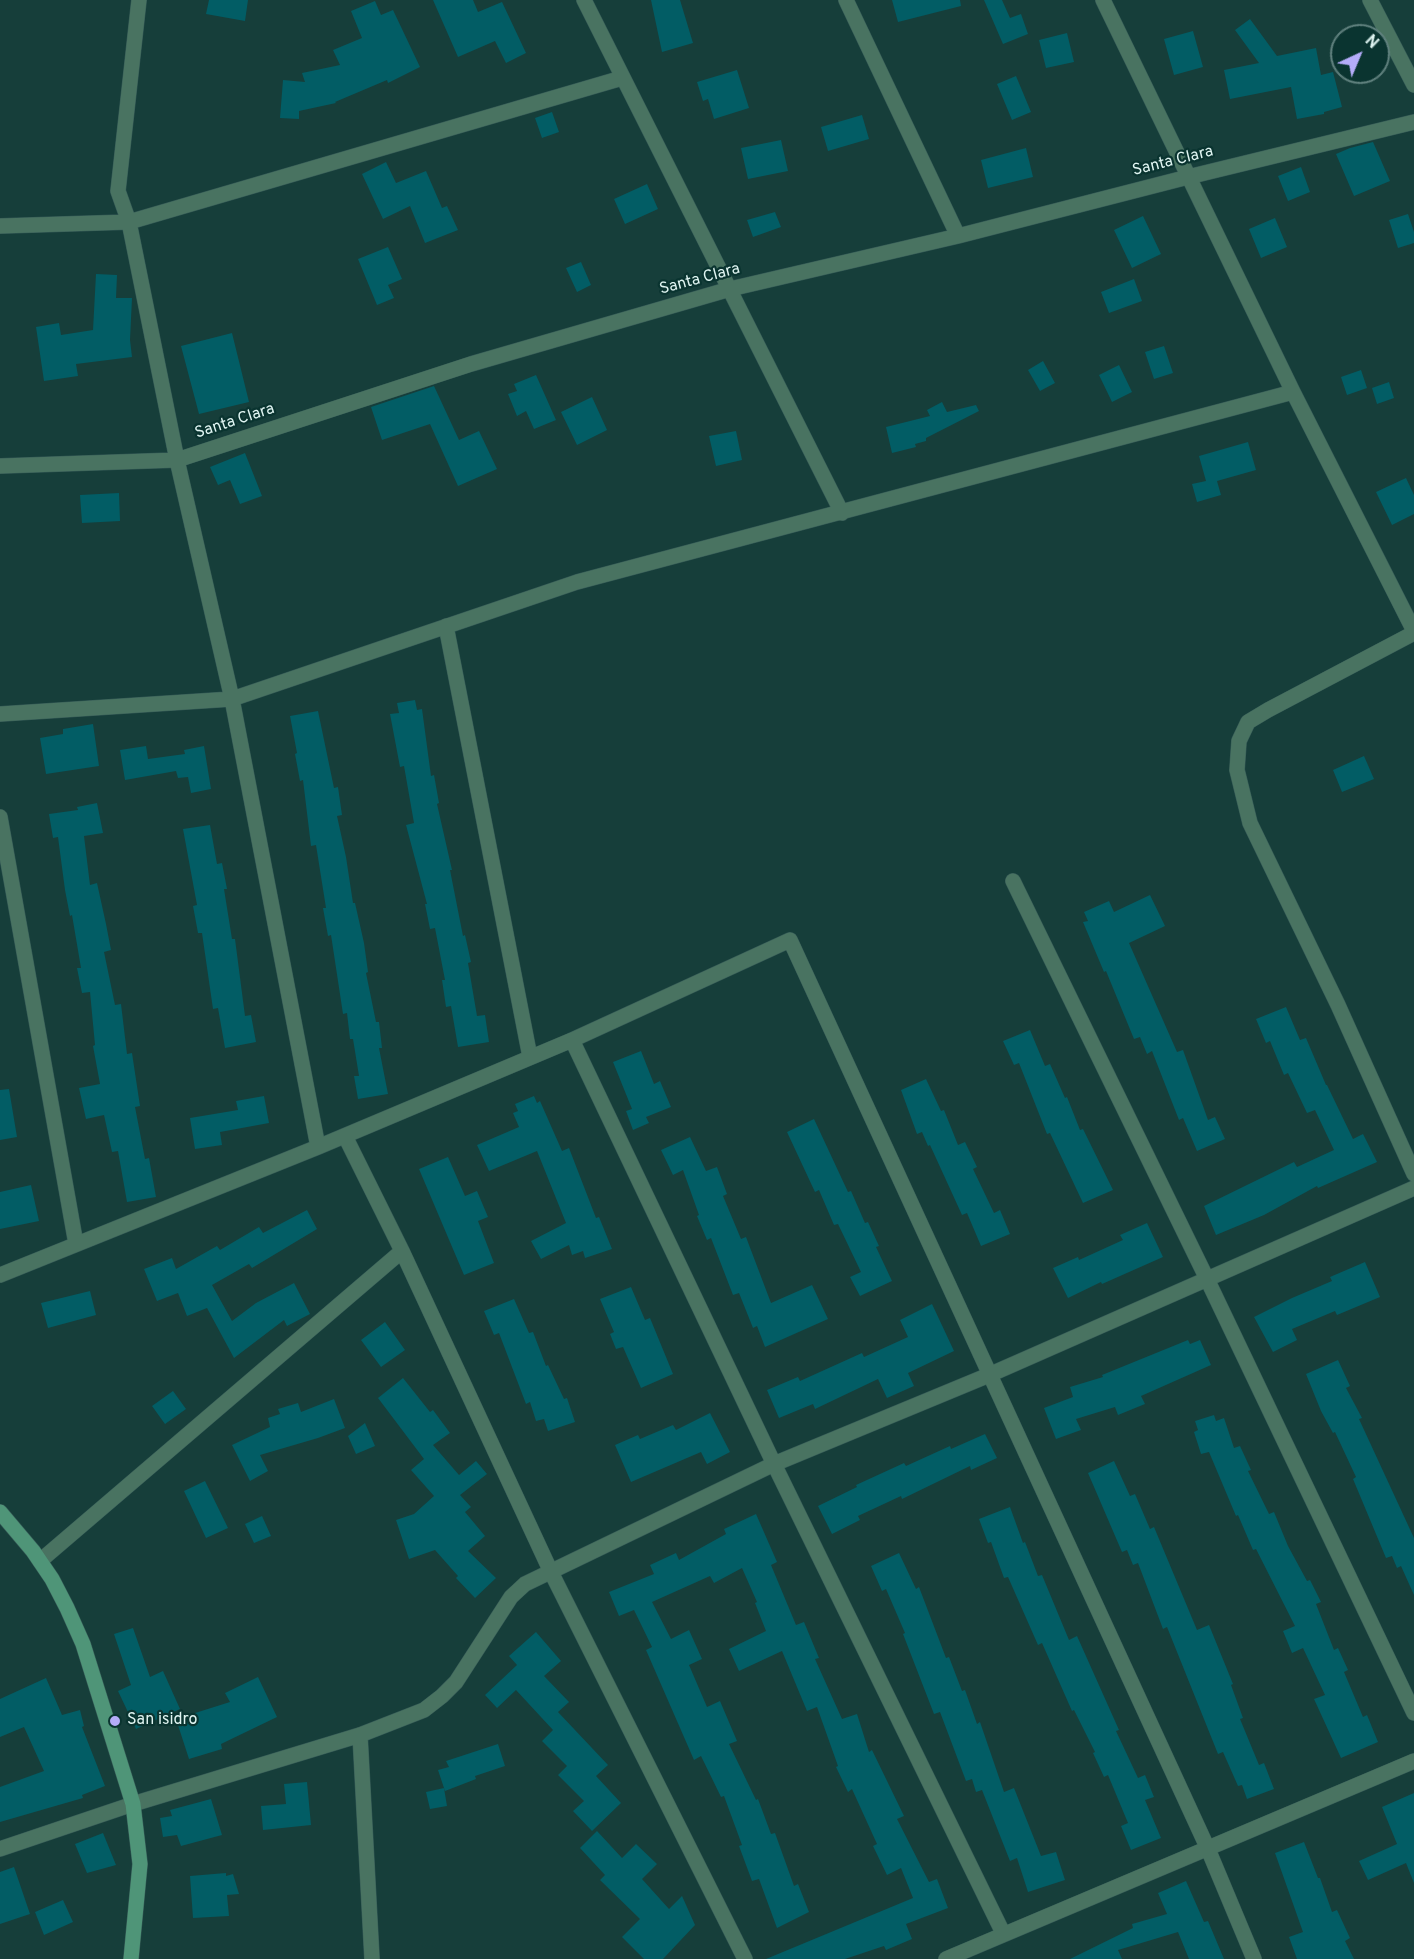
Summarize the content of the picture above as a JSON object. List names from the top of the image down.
{
  "streets": {
    "street": ["Santa Clara"]
  },
  "places": ["San isidro"],
  "north": "top right"
}
